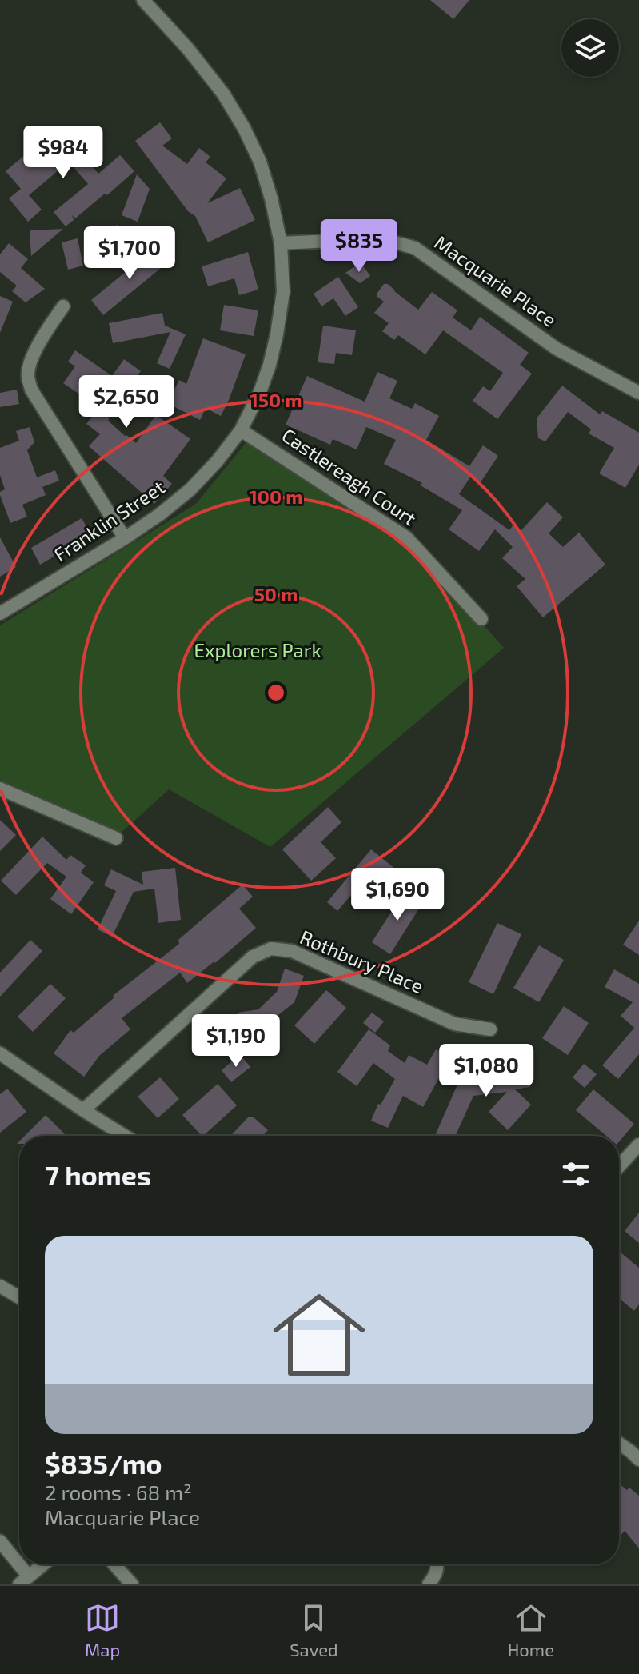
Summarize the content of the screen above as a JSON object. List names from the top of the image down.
{
  "streets": {
    "street": [
      "Macquarie Place",
      "Castlereagh Court",
      "Franklin Street",
      "Rothbury Place"
    ]
  },
  "crossings": [
    ["Macquarie Place", "Franklin Street"],
    ["Castlereagh Court", "Franklin Street"]
  ],
  "parks": ["Explorers Park"],
  "page": {
    "price": [
      "$984",
      "$835",
      "$1,700",
      "$2,650",
      "$1,690",
      "$1,190",
      "$1,080"
    ],
    "heading": "7 homes",
    "list": [
      {
        "name": "$835/mo",
        "note": "2 rooms · 68 m² · Macquarie Place"
      }
    ],
    "tabs": ["Map", "Saved", "Home"]
  },
  "rings": ["150 m", "100 m", "50 m"]
}
